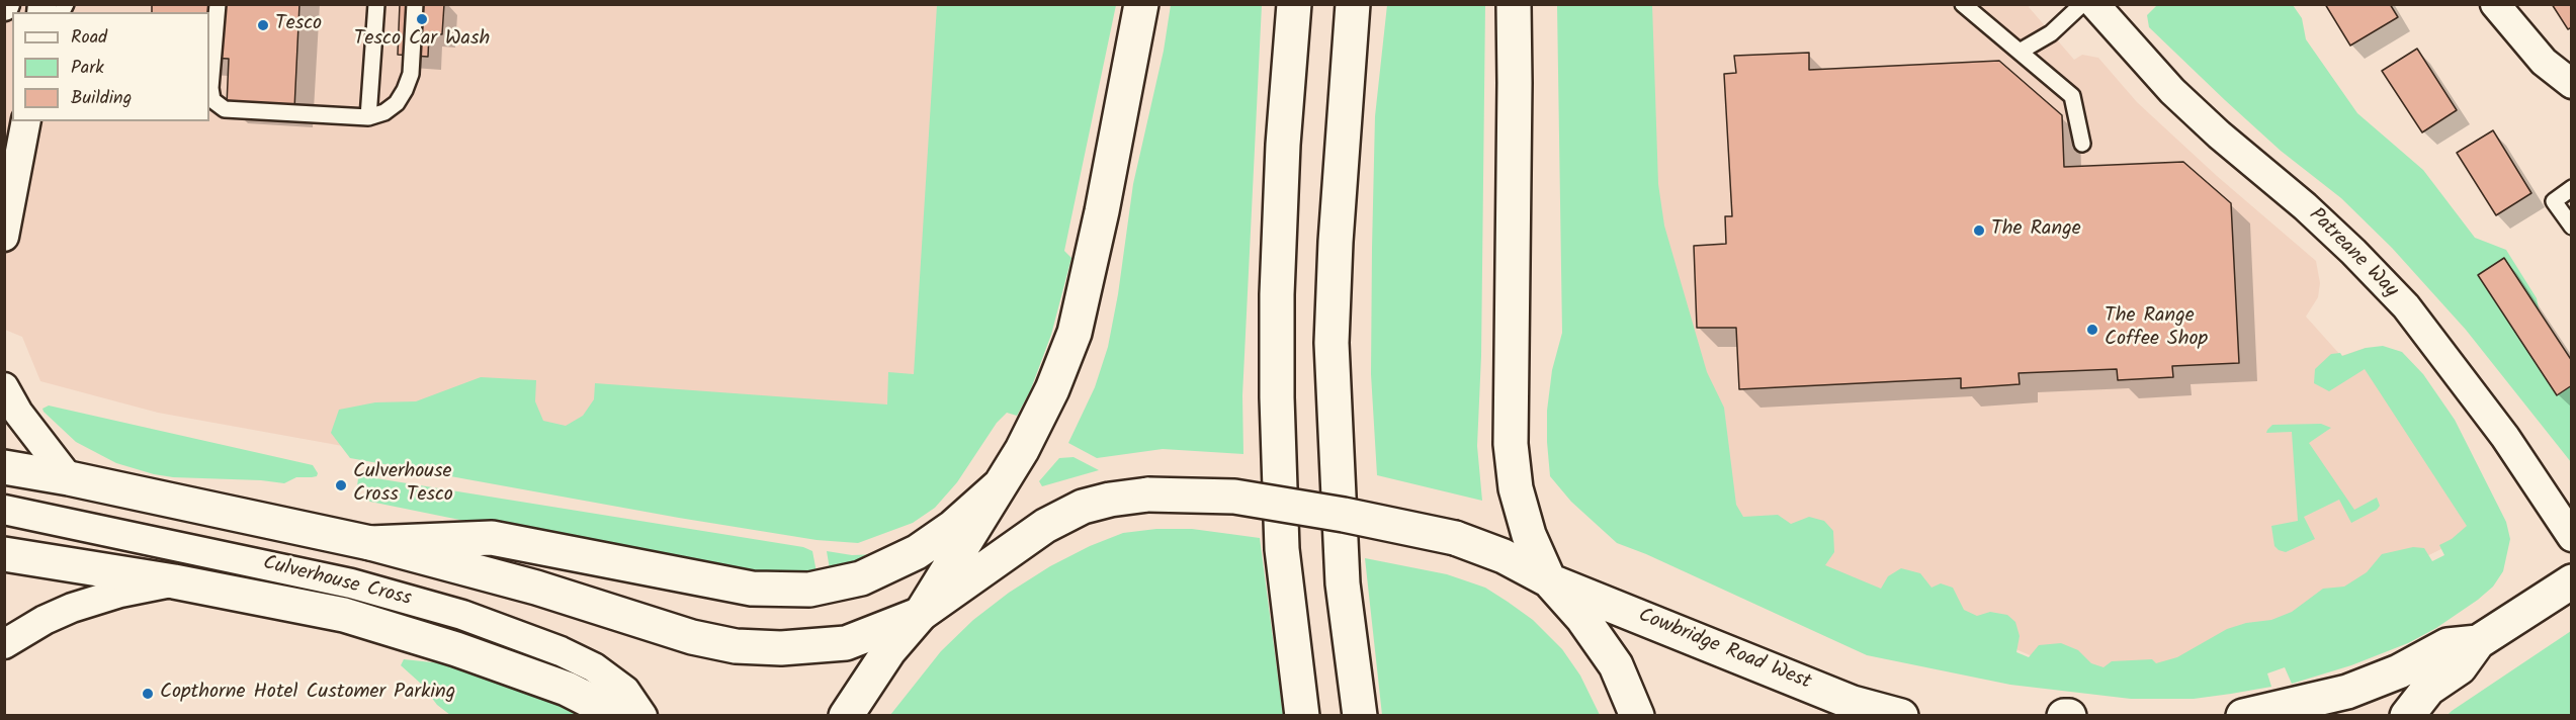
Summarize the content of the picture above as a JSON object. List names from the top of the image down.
{
  "streets": {
    "main road": ["Cowbridge Road West"],
    "street": ["Patreane Way", "Culverhouse Cross"]
  },
  "places": [
    "Tesco Car Wash",
    "Tesco",
    "The Range",
    "The Range Coffee Shop",
    "Culverhouse Cross Tesco",
    "Copthorne Hotel Customer Parking"
  ],
  "legend": ["Road", "Park", "Building"]
}
